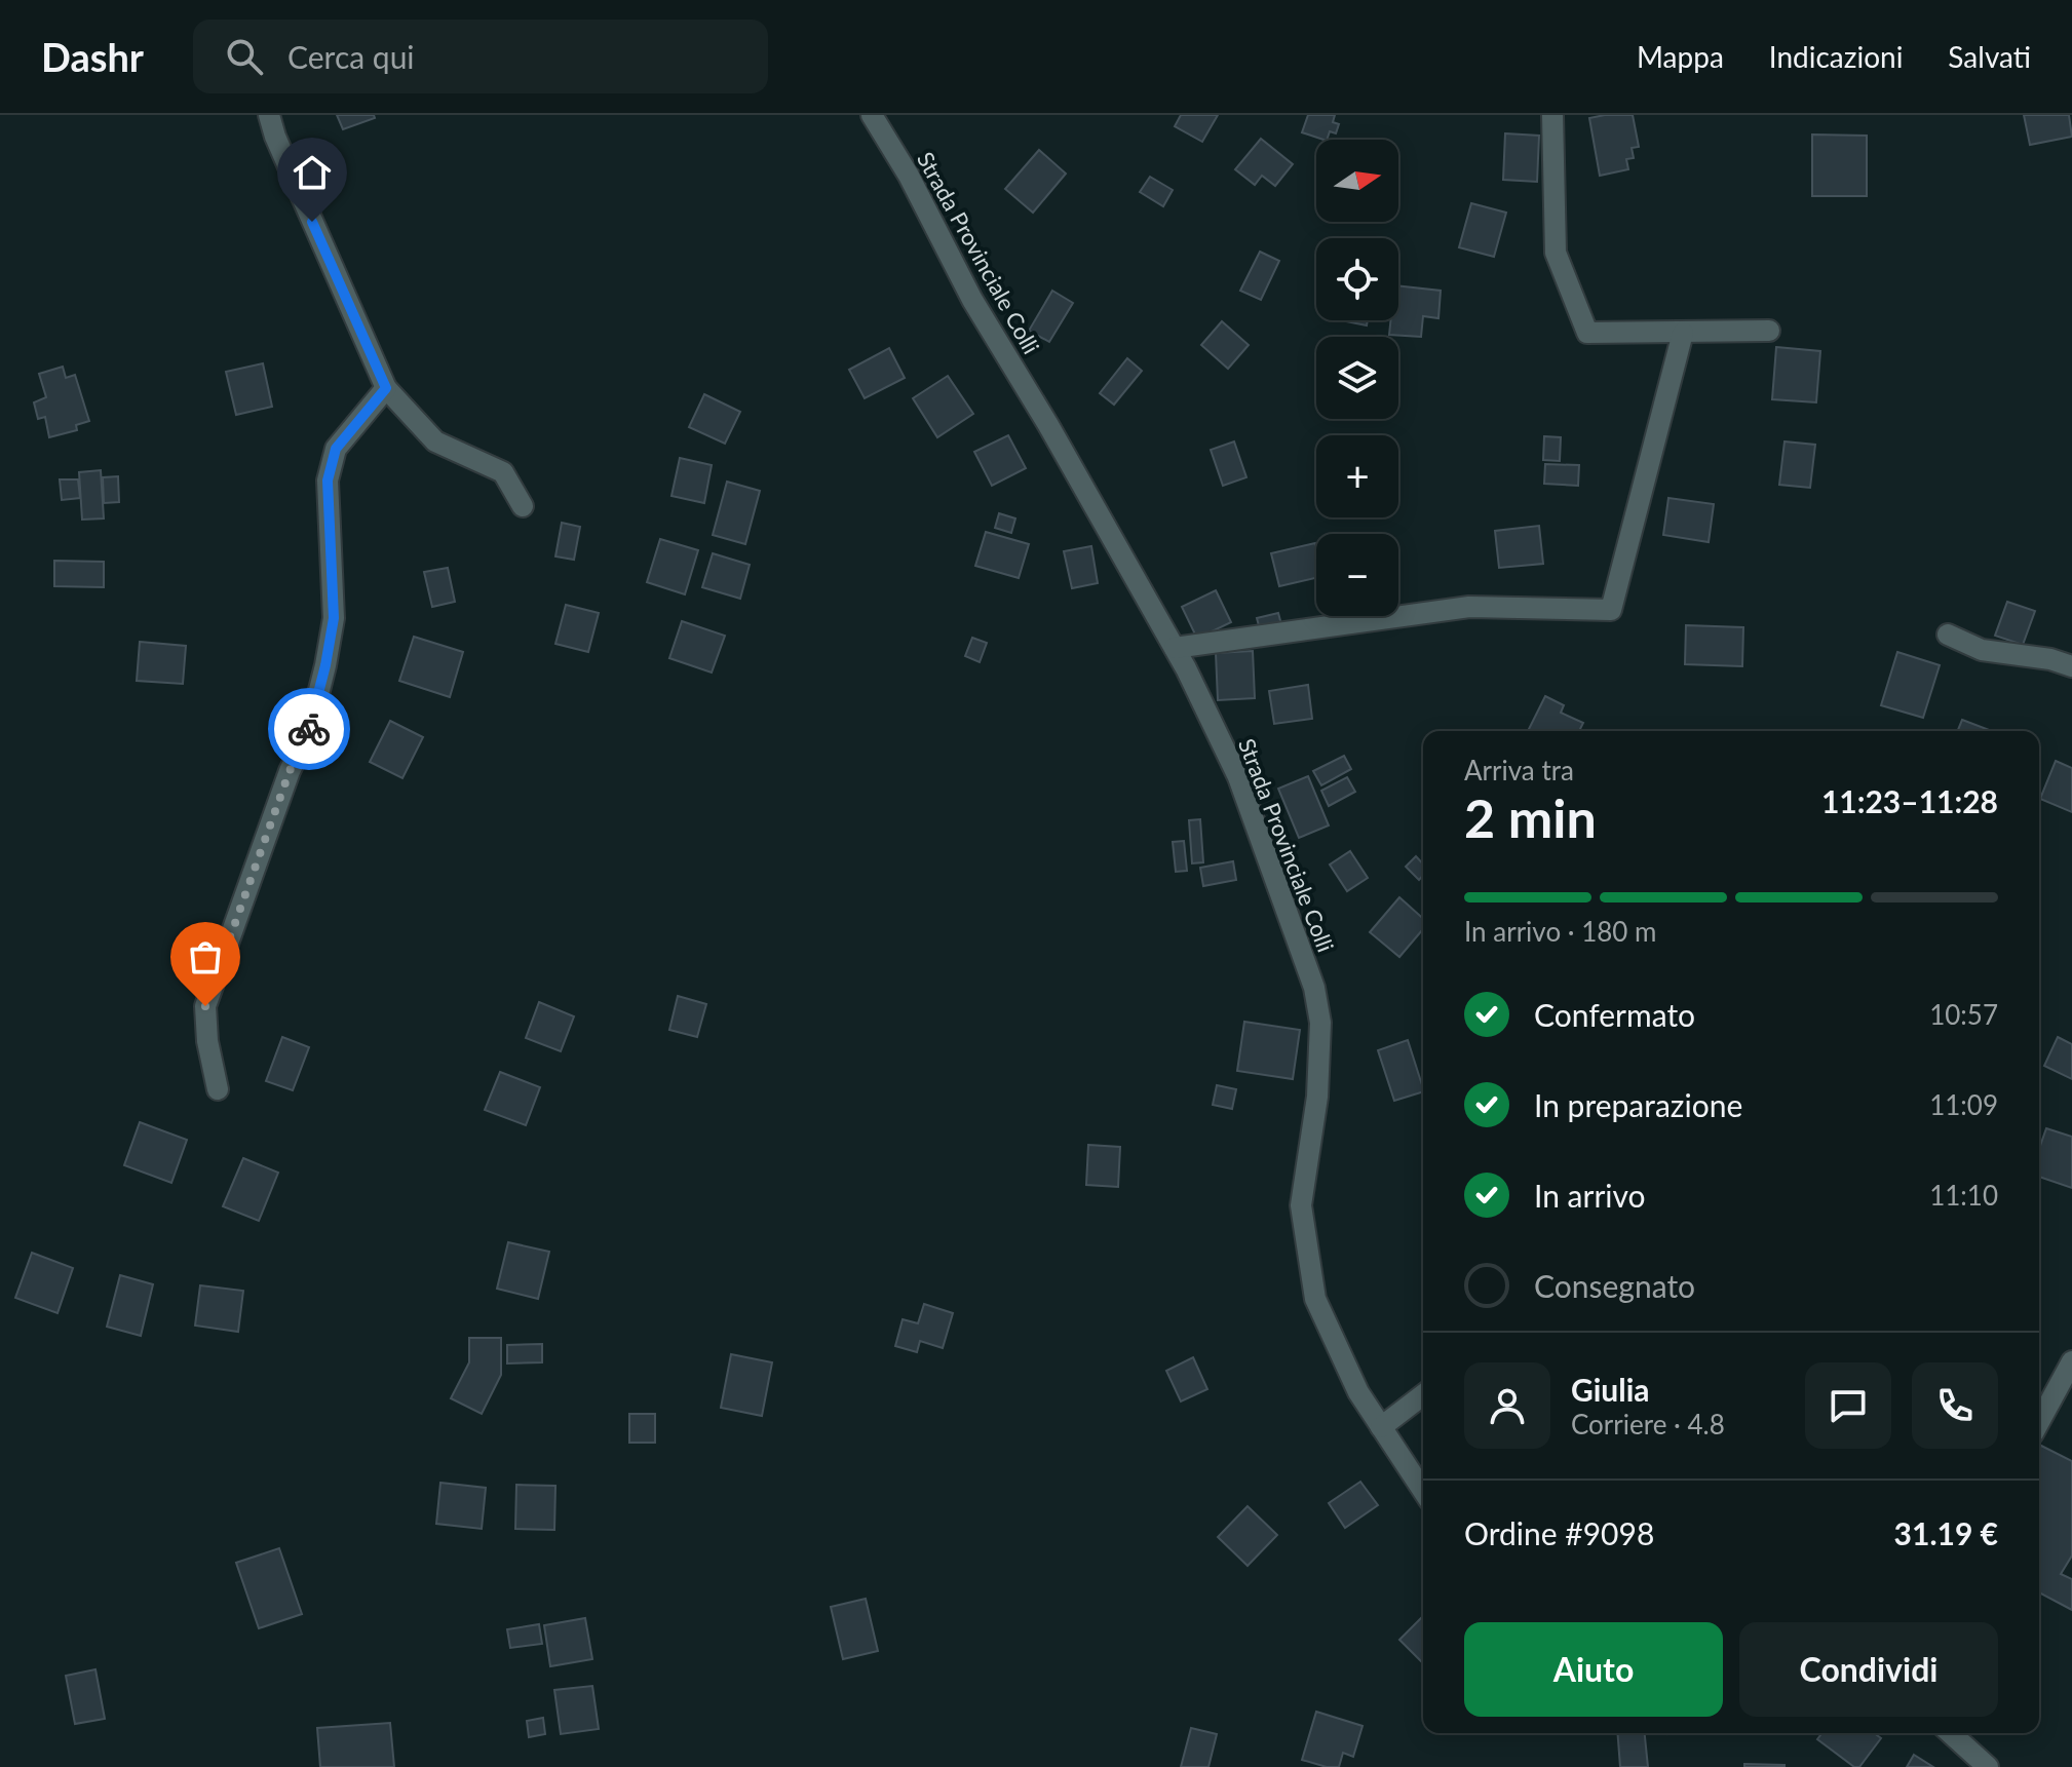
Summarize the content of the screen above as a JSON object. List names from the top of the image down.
{
  "streets": {
    "street": ["Strada Provinciale Colli"]
  },
  "north": "right",
  "page": {
    "header": "Dashr",
    "search": "Cerca qui",
    "nav": ["Mappa", "Indicazioni", "Salvati"],
    "map_buttons": ["+", "−"],
    "heading": ["2 min", "Arriva tra", "11:23–11:28"],
    "panel": [
      "Giulia",
      "Corriere · 4.8",
      "Ordine #9098",
      "31.19 €"
    ],
    "bar": "In arrivo · 180 m",
    "list": [
      ["Confermato", "10:57"],
      ["In preparazione", "11:09"],
      ["In arrivo", "11:10"],
      "Consegnato"
    ],
    "buttons": ["Aiuto", "Condividi"]
  }
}
